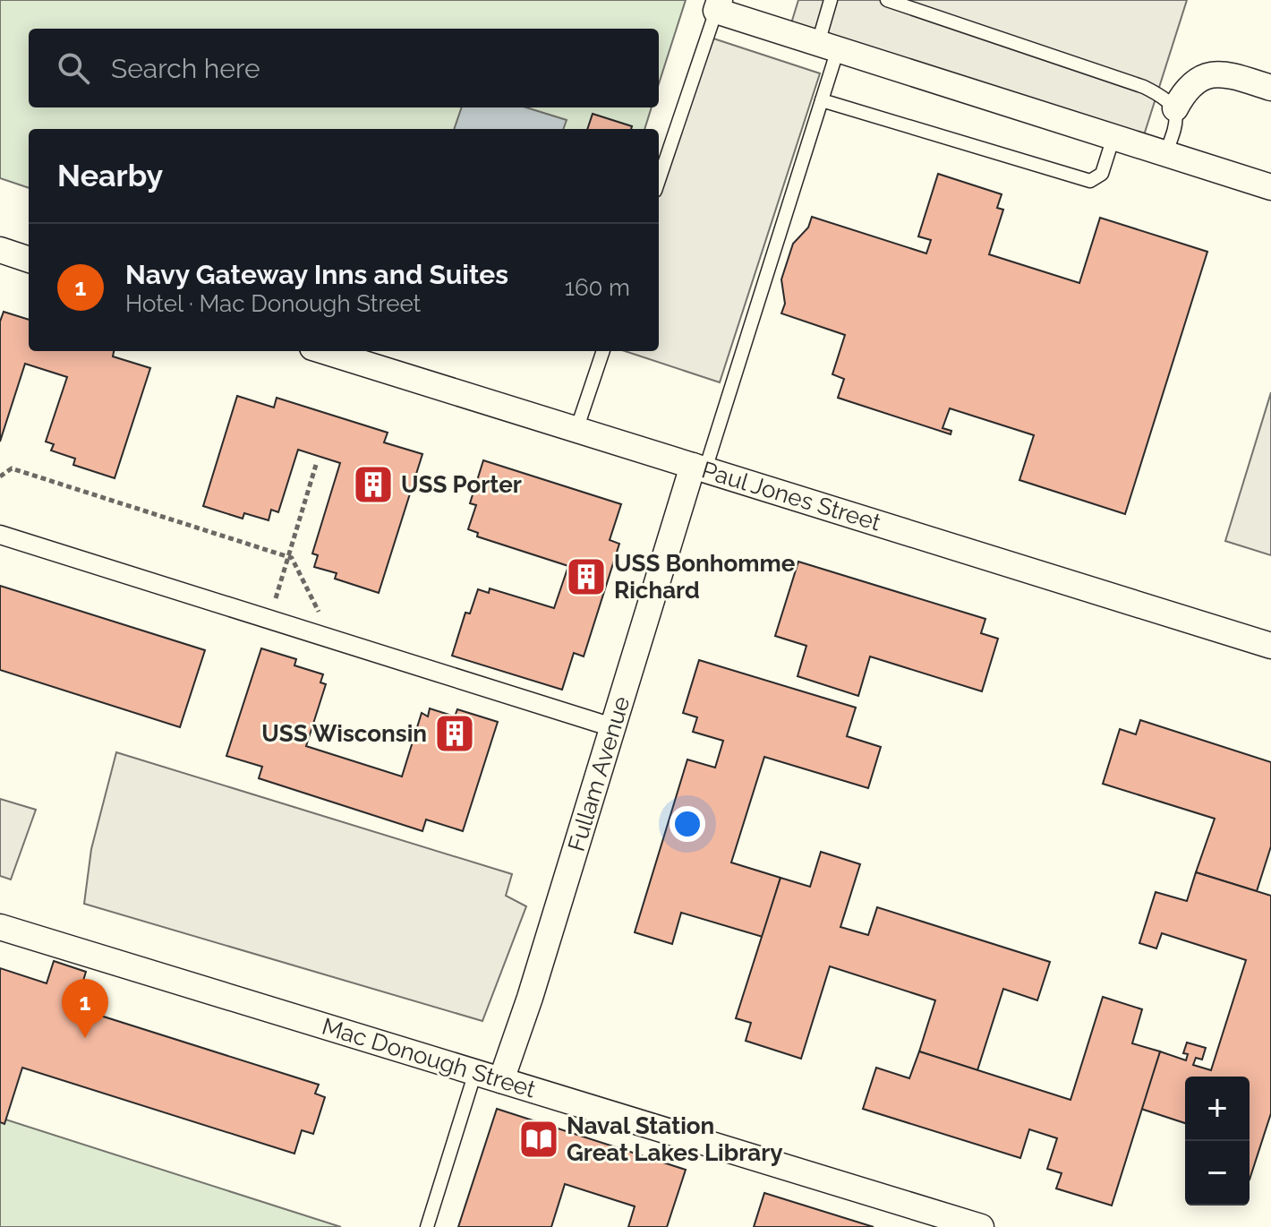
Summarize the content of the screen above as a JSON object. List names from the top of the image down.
{
  "streets": {
    "street": ["Paul Jones Street", "Fullam Avenue", "Mac Donough Street"]
  },
  "crossings": [
    ["Paul Jones Street", "Fullam Avenue"],
    ["Fullam Avenue", "Mac Donough Street"]
  ],
  "places": {
    "building": ["USS Porter", "USS Bonhomme Richard", "USS Wisconsin"],
    "library": ["Naval Station Great Lakes Library"]
  },
  "page": {
    "search": "Search here",
    "heading": "Nearby",
    "list": [
      {
        "mark": "1",
        "name": "Navy Gateway Inns and Suites",
        "note": "Hotel · Mac Donough Street",
        "value": "160 m"
      }
    ],
    "pins": "1",
    "map_buttons": ["+", "−"]
  }
}
